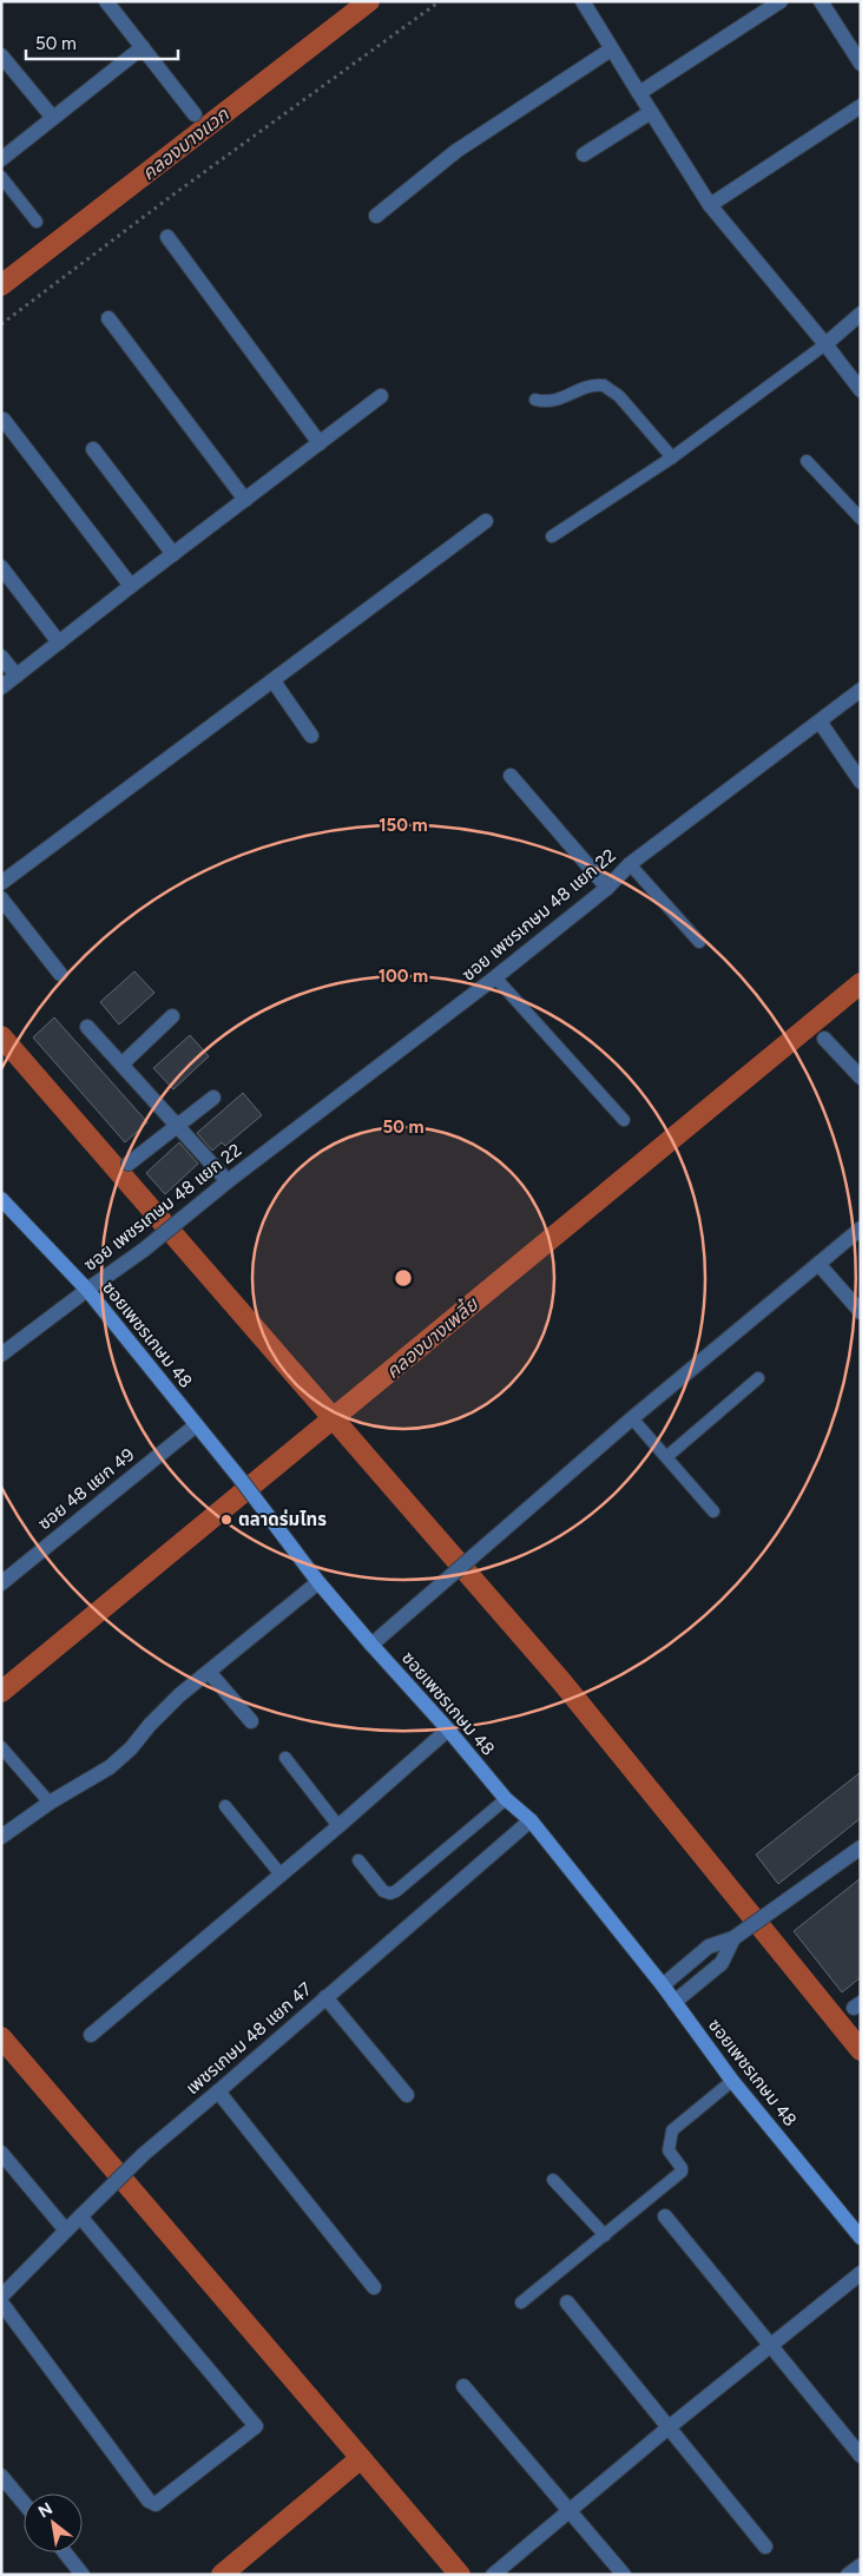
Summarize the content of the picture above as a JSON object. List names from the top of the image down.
{
  "streets": {
    "street": [
      "ซอย เพชรเกษม 48 แยก 22",
      "ซอยเพชรเกษม 48",
      "ซอย 48 แยก 49",
      "เพชรเกษม 48 แยก 47"
    ]
  },
  "crossings": [
    ["ซอย เพชรเกษม 48 แยก 22", "ซอยเพชรเกษม 48"],
    ["ซอยเพชรเกษม 48", "ซอย 48 แยก 49"],
    ["ซอยเพชรเกษม 48", "เพชรเกษม 48 แยก 47"]
  ],
  "water": ["คลองบางแวก", "คลองบางเพลี้ย"],
  "places": ["ตลาดร่มไทร"],
  "scale_bar": "50 m",
  "north": "top left",
  "rings": ["150 m", "100 m", "50 m"]
}
